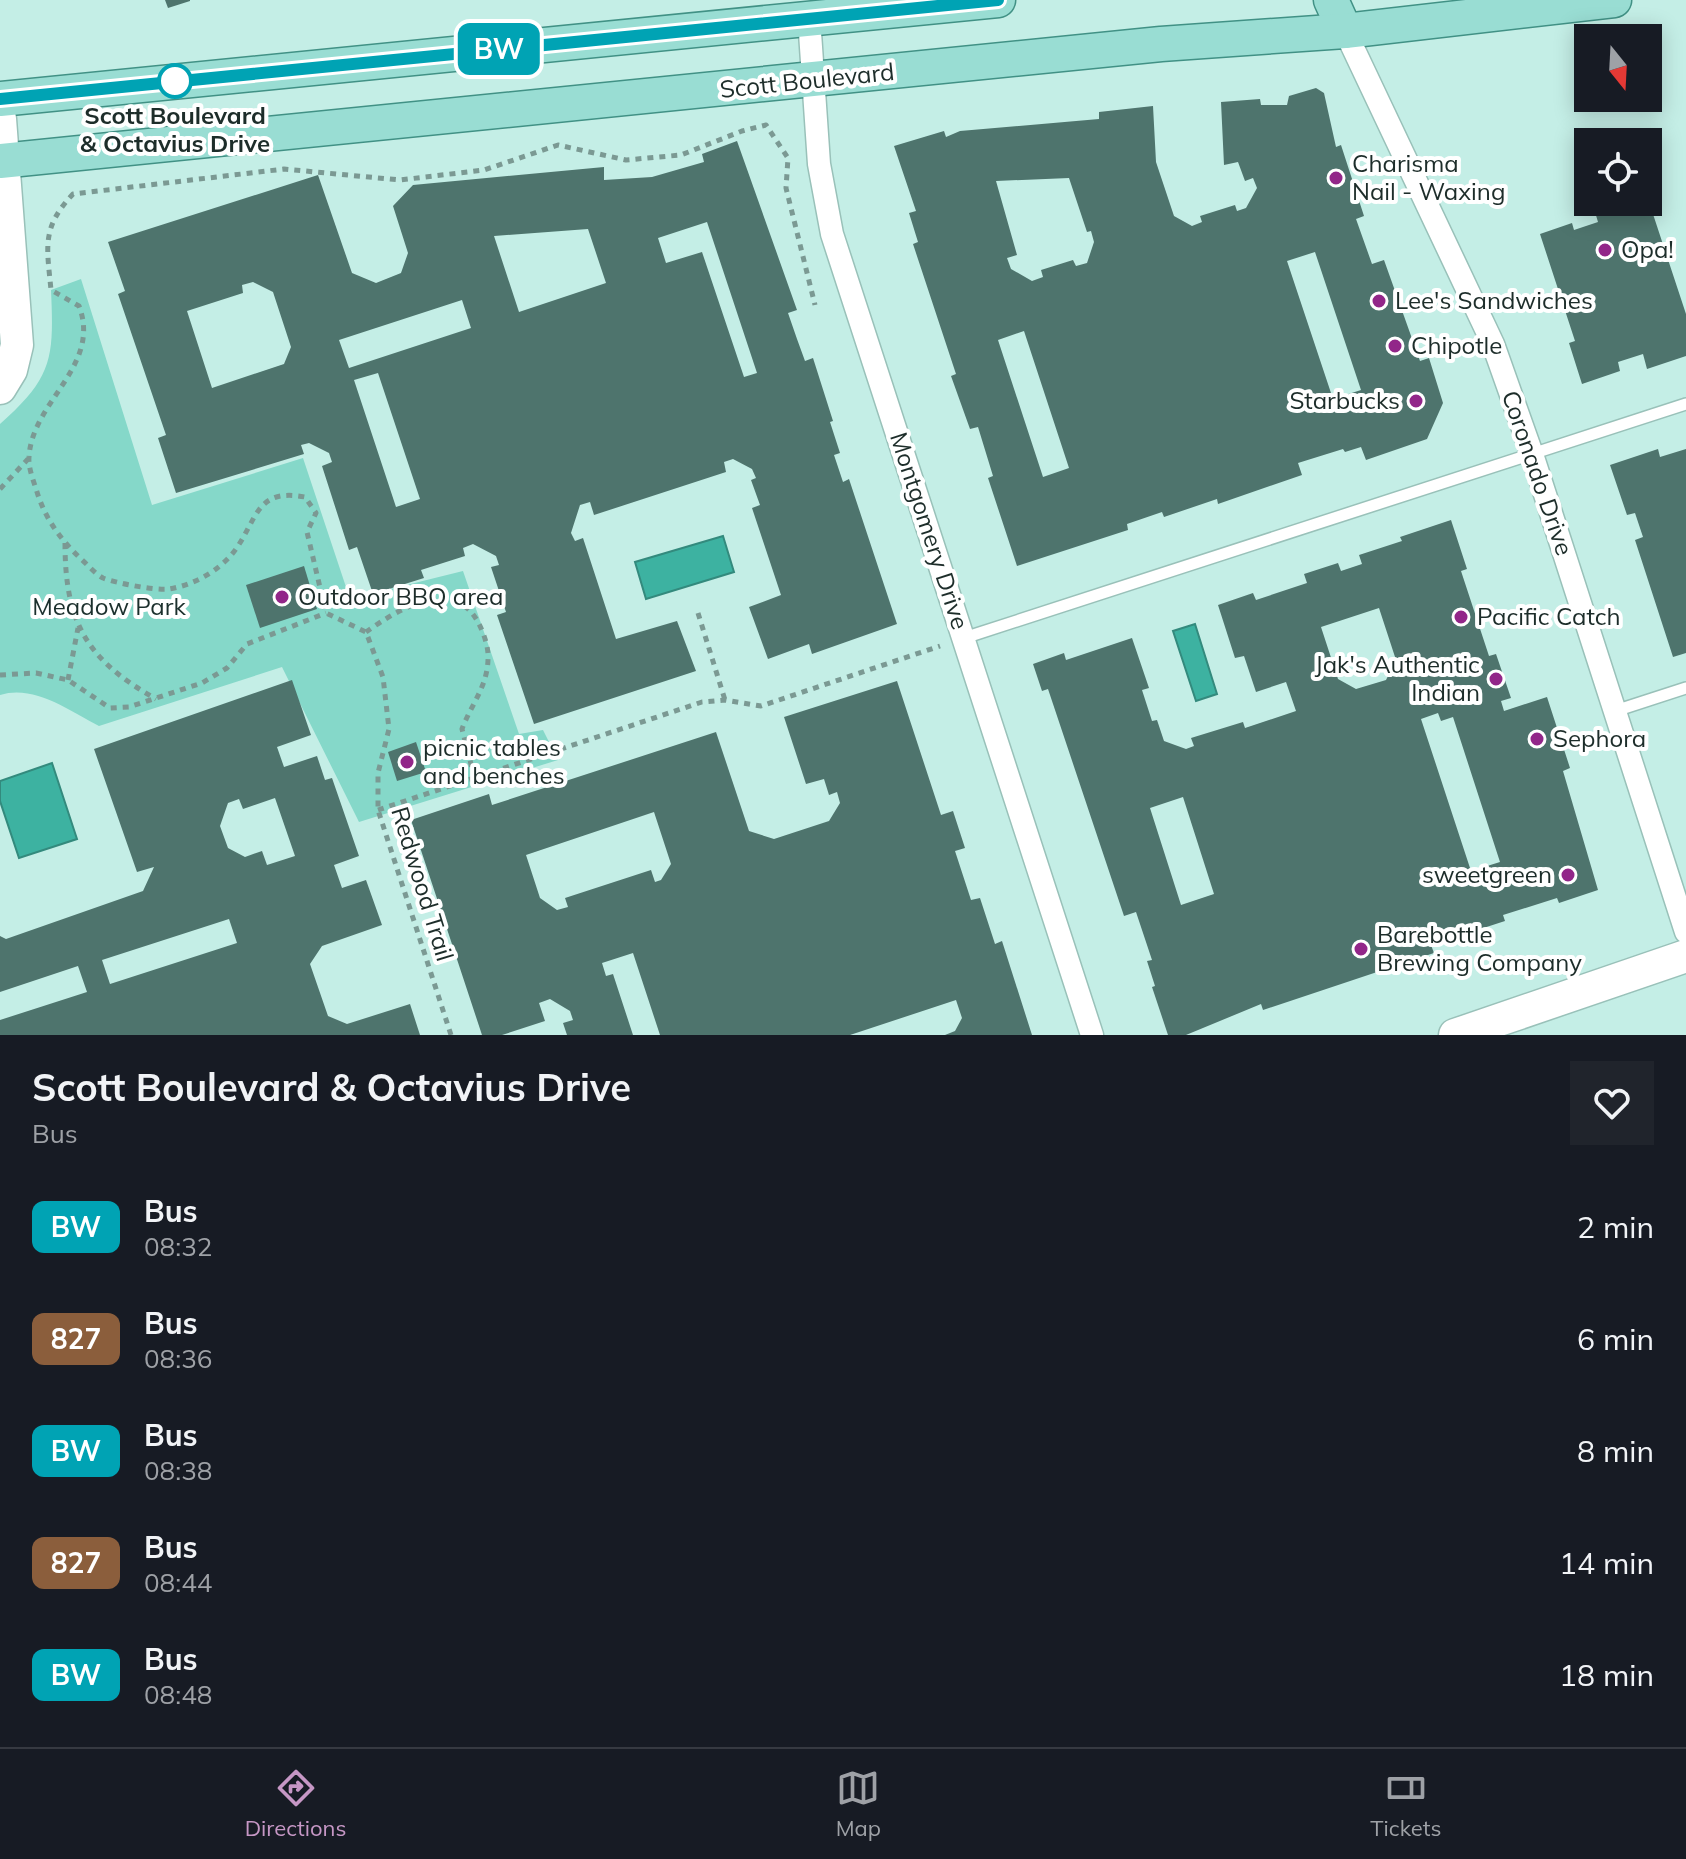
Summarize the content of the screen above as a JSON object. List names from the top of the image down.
{
  "streets": {
    "main road": ["Scott Boulevard"],
    "street": ["Coronado Drive", "Montgomery Drive"],
    "path": ["Redwood Trail"]
  },
  "crossings": [
    ["Scott Boulevard", "Coronado Drive"],
    ["Scott Boulevard", "Montgomery Drive"]
  ],
  "parks": ["Meadow Park"],
  "places": [
    "Scott Boulevard & Octavius Drive",
    "Charisma Nail - Waxing",
    "Opa!",
    "Lee's Sandwiches",
    "Chipotle",
    "Starbucks",
    "Outdoor BBQ area",
    "Pacific Catch",
    "Jak's Authentic Indian",
    "Sephora",
    "picnic tables and benches",
    "sweetgreen",
    "Barebottle Brewing Company"
  ],
  "lines": ["bus line BW"],
  "north": "bottom",
  "page": {
    "on_map": "BW",
    "heading": ["Scott Boulevard & Octavius Drive", "Bus"],
    "list": [
      {
        "mark": "BW",
        "name": "Bus",
        "note": "08:32",
        "value": "2 min"
      },
      {
        "mark": "827",
        "name": "Bus",
        "note": "08:36",
        "value": "6 min"
      },
      {
        "mark": "BW",
        "name": "Bus",
        "note": "08:38",
        "value": "8 min"
      },
      {
        "mark": "827",
        "name": "Bus",
        "note": "08:44",
        "value": "14 min"
      },
      {
        "mark": "BW",
        "name": "Bus",
        "note": "08:48",
        "value": "18 min"
      }
    ],
    "tabs": ["Directions", "Map", "Tickets"]
  }
}
